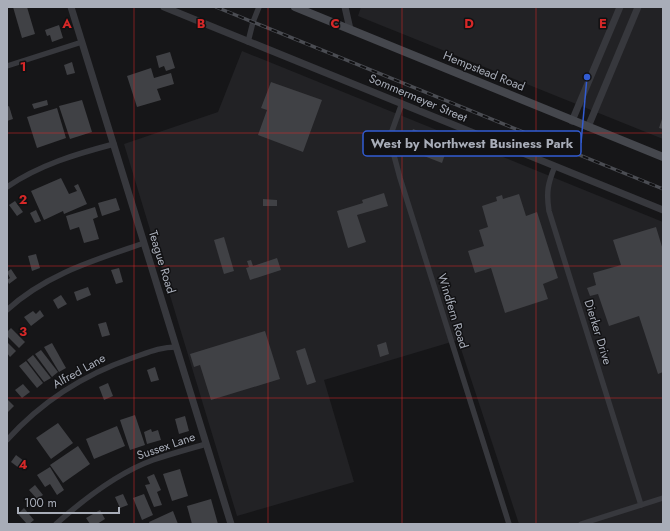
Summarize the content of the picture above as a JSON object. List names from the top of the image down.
{
  "streets": {
    "main road": ["Hempstead Road"],
    "street": [
      "Sommermeyer Street",
      "Teague Road",
      "Windfern Road",
      "Dierker Drive",
      "Alfred Lane",
      "Sussex Lane"
    ]
  },
  "crossings": [
    ["Sommermeyer Street", "Windfern Road"],
    ["Sommermeyer Street", "Dierker Drive"],
    ["Teague Road", "Alfred Lane"],
    ["Teague Road", "Sussex Lane"]
  ],
  "places": ["West by Northwest Business Park"],
  "scale_bar": "100 m",
  "grid": {
    "columns": [
      "A",
      "B",
      "C",
      "D",
      "E"
    ],
    "rows": [
      "1",
      "2",
      "3",
      "4"
    ]
  }
}
